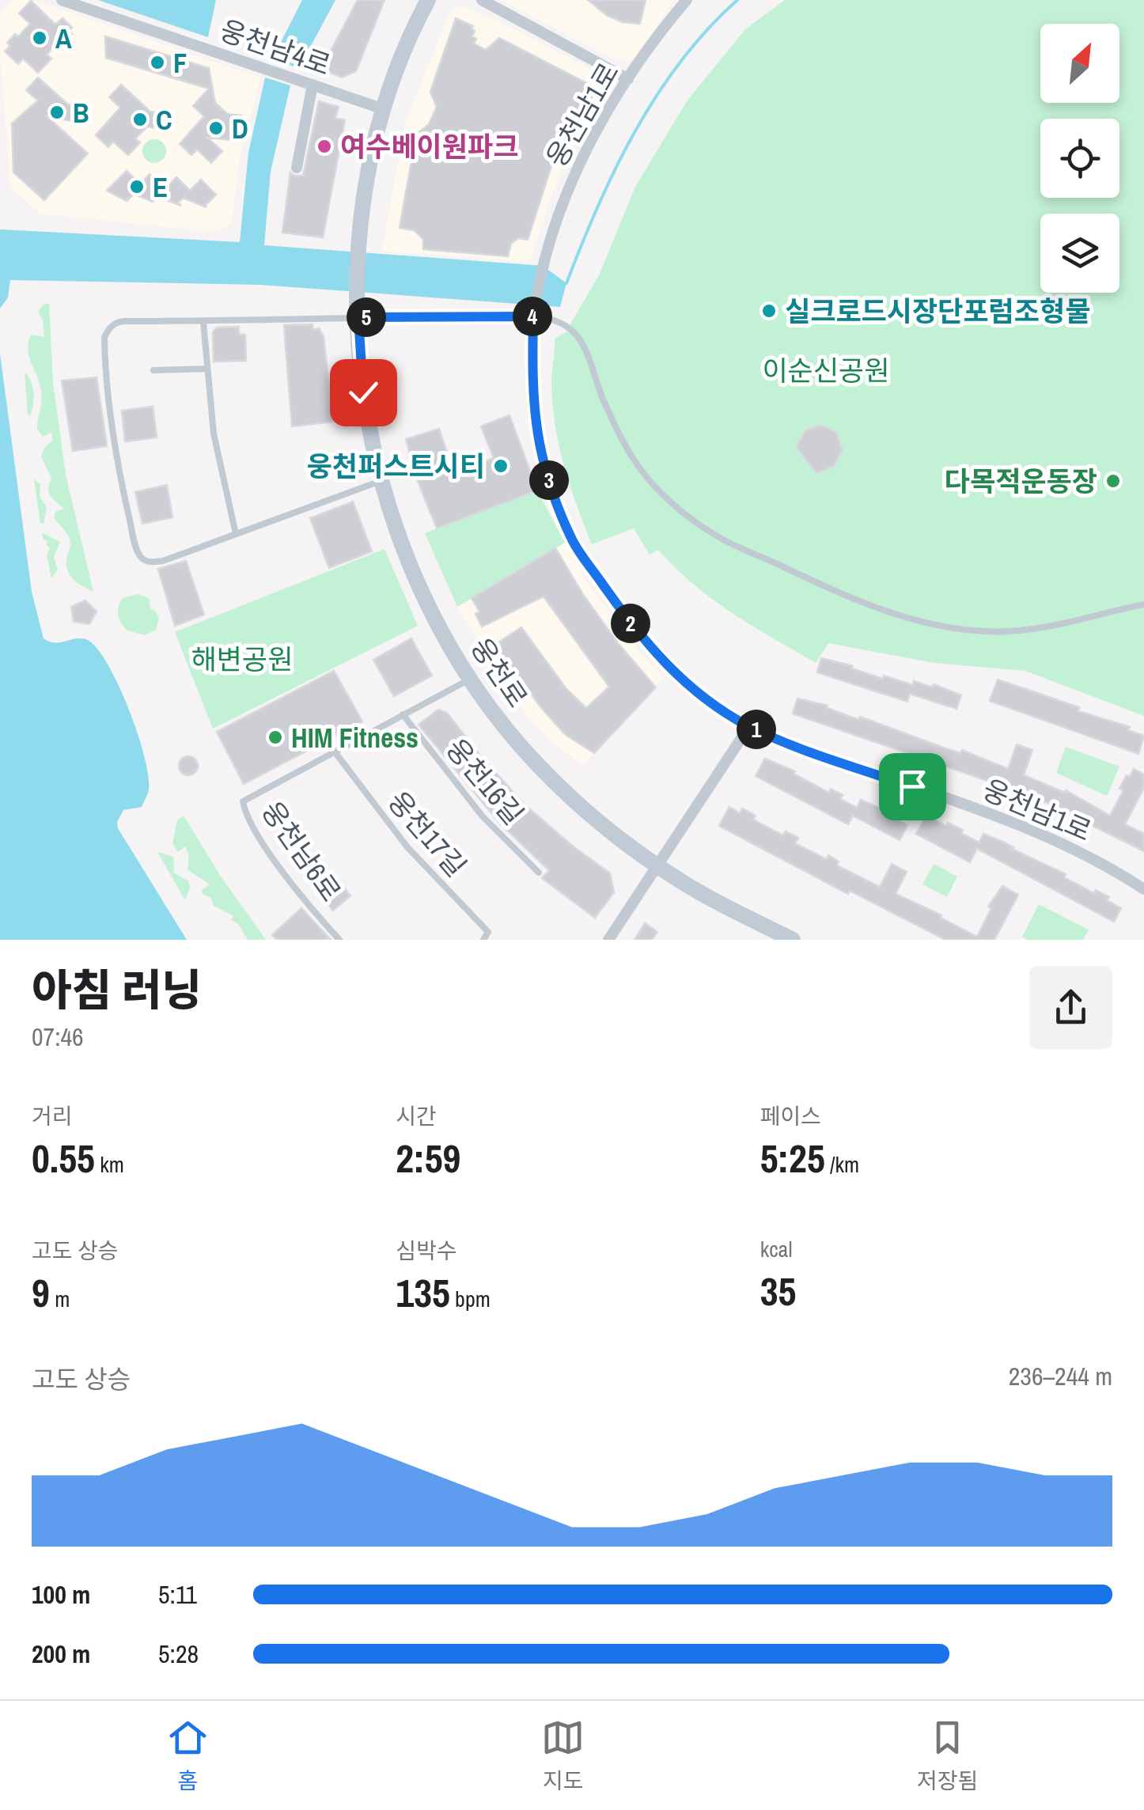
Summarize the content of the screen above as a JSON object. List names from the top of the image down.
{
  "streets": {
    "street": ["웅천남4로", "웅천남1로", "웅천로"],
    "lane": ["웅천16길", "웅천17길", "웅천남6로"]
  },
  "crossings": [
    ["웅천남4로", "웅천로"],
    ["웅천로", "웅천남6로"],
    ["웅천16길", "웅천남6로"],
    ["웅천17길", "웅천남6로"]
  ],
  "parks": ["이순신공원", "해변공원"],
  "places": [
    "A",
    "F",
    "B",
    "C",
    "D",
    "여수베이원파크",
    "E",
    "실크로드시장단포럼조형물",
    "웅천퍼스트시티",
    "다목적운동장",
    "HIM Fitness"
  ],
  "north": "top right",
  "page": {
    "pins": [
      "4",
      "5",
      "3",
      "2",
      "1"
    ],
    "heading": ["아침 러닝", "07:46"],
    "stats": [
      ["거리", "0.55 km"],
      ["시간", "2:59"],
      ["페이스", "5:25 /km"],
      ["고도 상승", "9 m"],
      ["심박수", "135 bpm"],
      ["kcal", "35"]
    ],
    "chart": ["고도 상승", "236–244 m"],
    "list": [
      {
        "name": "100 m",
        "note": "5:11"
      },
      {
        "name": "200 m",
        "note": "5:28"
      }
    ],
    "tabs": ["홈", "지도", "저장됨"]
  }
}
